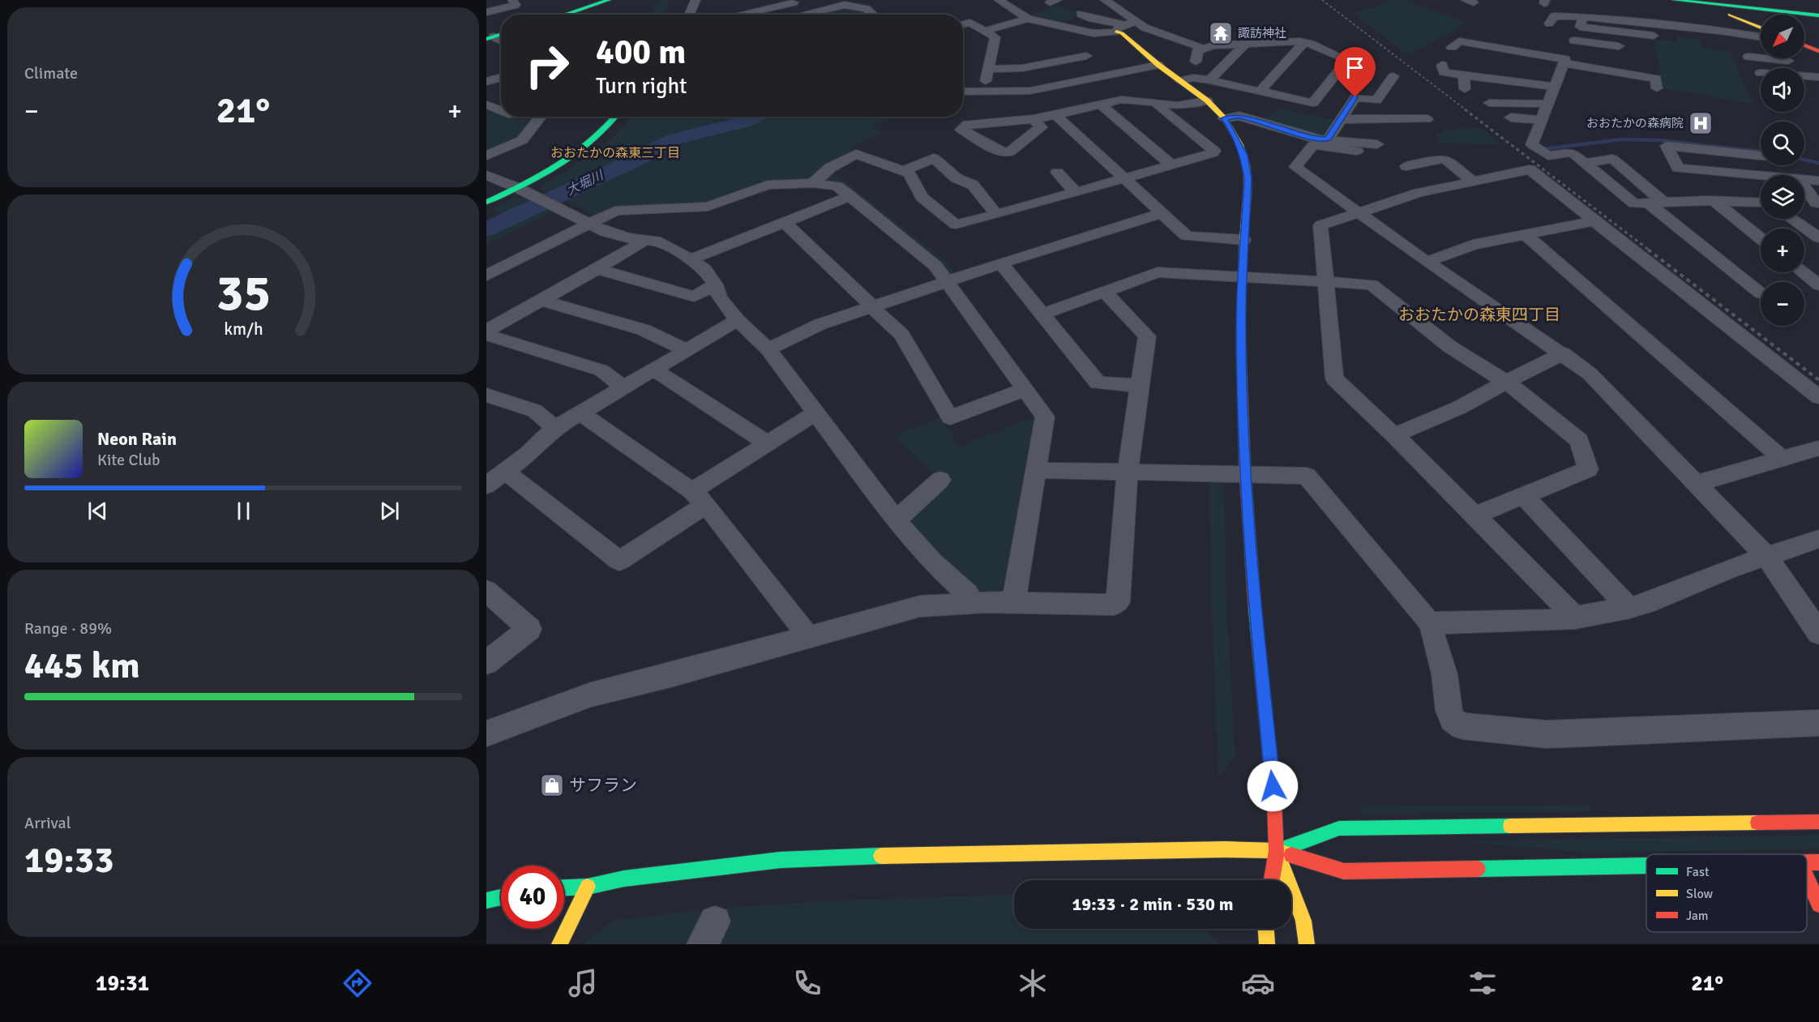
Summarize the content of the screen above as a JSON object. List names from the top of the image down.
{
  "districts": ["おおたかの森東三丁目", "おおたかの森東四丁目"],
  "water": ["大堀川"],
  "places": {
    "temple": ["諏訪神社"],
    "hospital": ["おおたかの森病院"],
    "shop": ["サフラン"]
  },
  "legend": ["Fast", "Slow", "Jam"],
  "north": "bottom left",
  "page": {
    "tile": [
      "Climate",
      ["Range · 89%", "445 km"],
      ["Arrival", "19:33"]
    ],
    "map_buttons": ["+", "−"],
    "turn": ["400 m", "Turn right"],
    "heat": ["−", "21°", "+"],
    "song": ["Neon Rain", "Kite Club"],
    "limit": "40",
    "trip": "19:33 · 2 min · 530 m",
    "tabs": ["19:31", "21°"],
    "gauge": ["35", "km/h"]
  }
}
